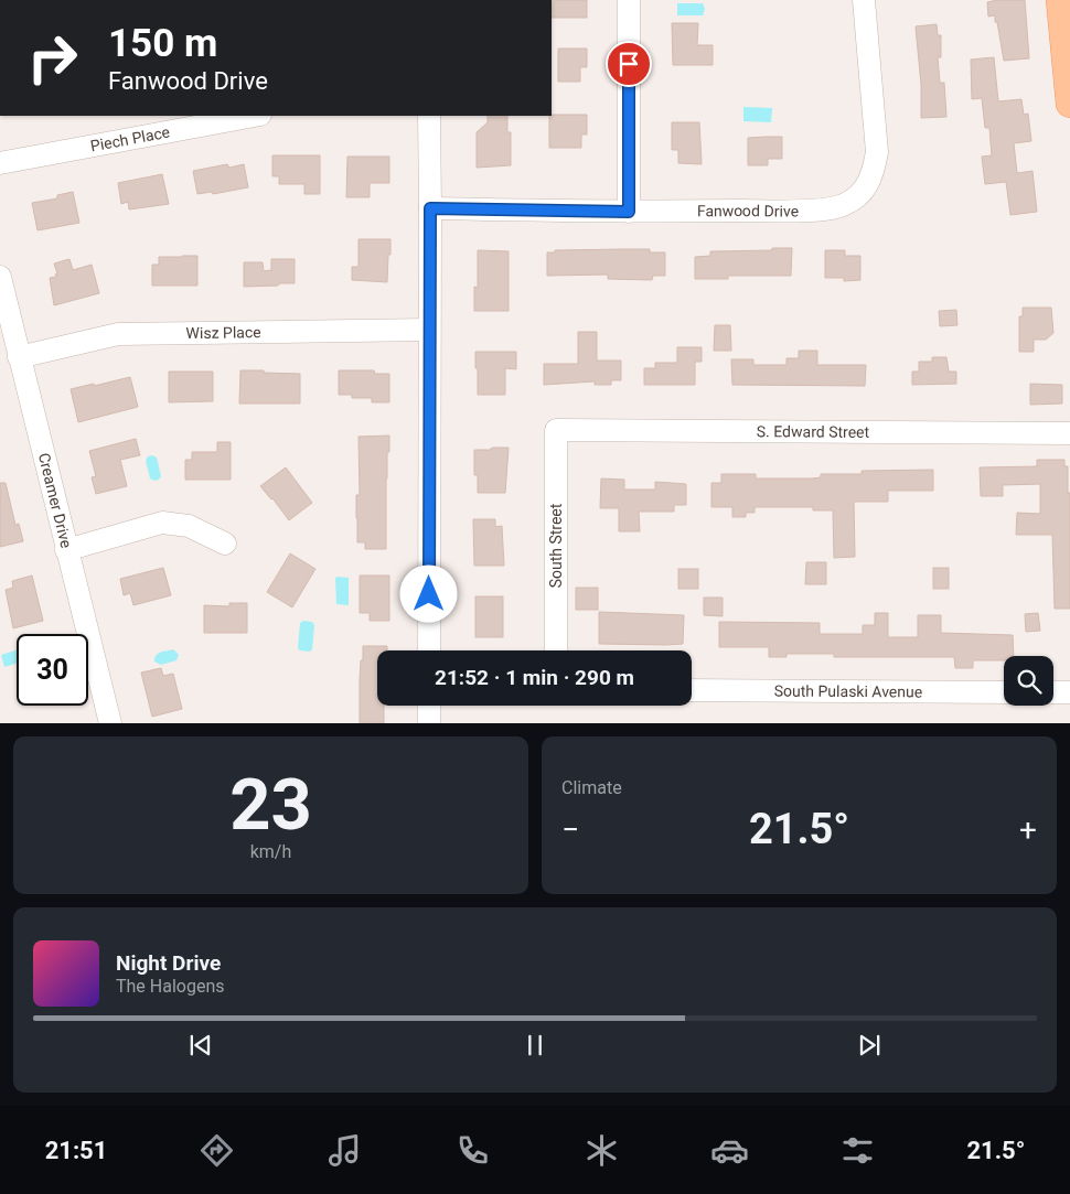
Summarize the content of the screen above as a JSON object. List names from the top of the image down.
{
  "streets": {
    "street": [
      "Piech Place",
      "Fanwood Drive",
      "Wisz Place",
      "S. Edward Street",
      "Creamer Drive",
      "South Street",
      "South Pulaski Avenue"
    ]
  },
  "crossings": [
    ["Wisz Place", "Creamer Drive"],
    ["S. Edward Street", "South Street"]
  ],
  "page": {
    "turn": ["150 m", "Fanwood Drive"],
    "limit": "30",
    "trip": "21:52 · 1 min · 290 m",
    "tile": [
      ["23", "km/h"],
      "Climate"
    ],
    "heat": ["−", "21.5°", "+"],
    "song": ["Night Drive", "The Halogens"],
    "tabs": ["21:51", "21.5°"]
  }
}
